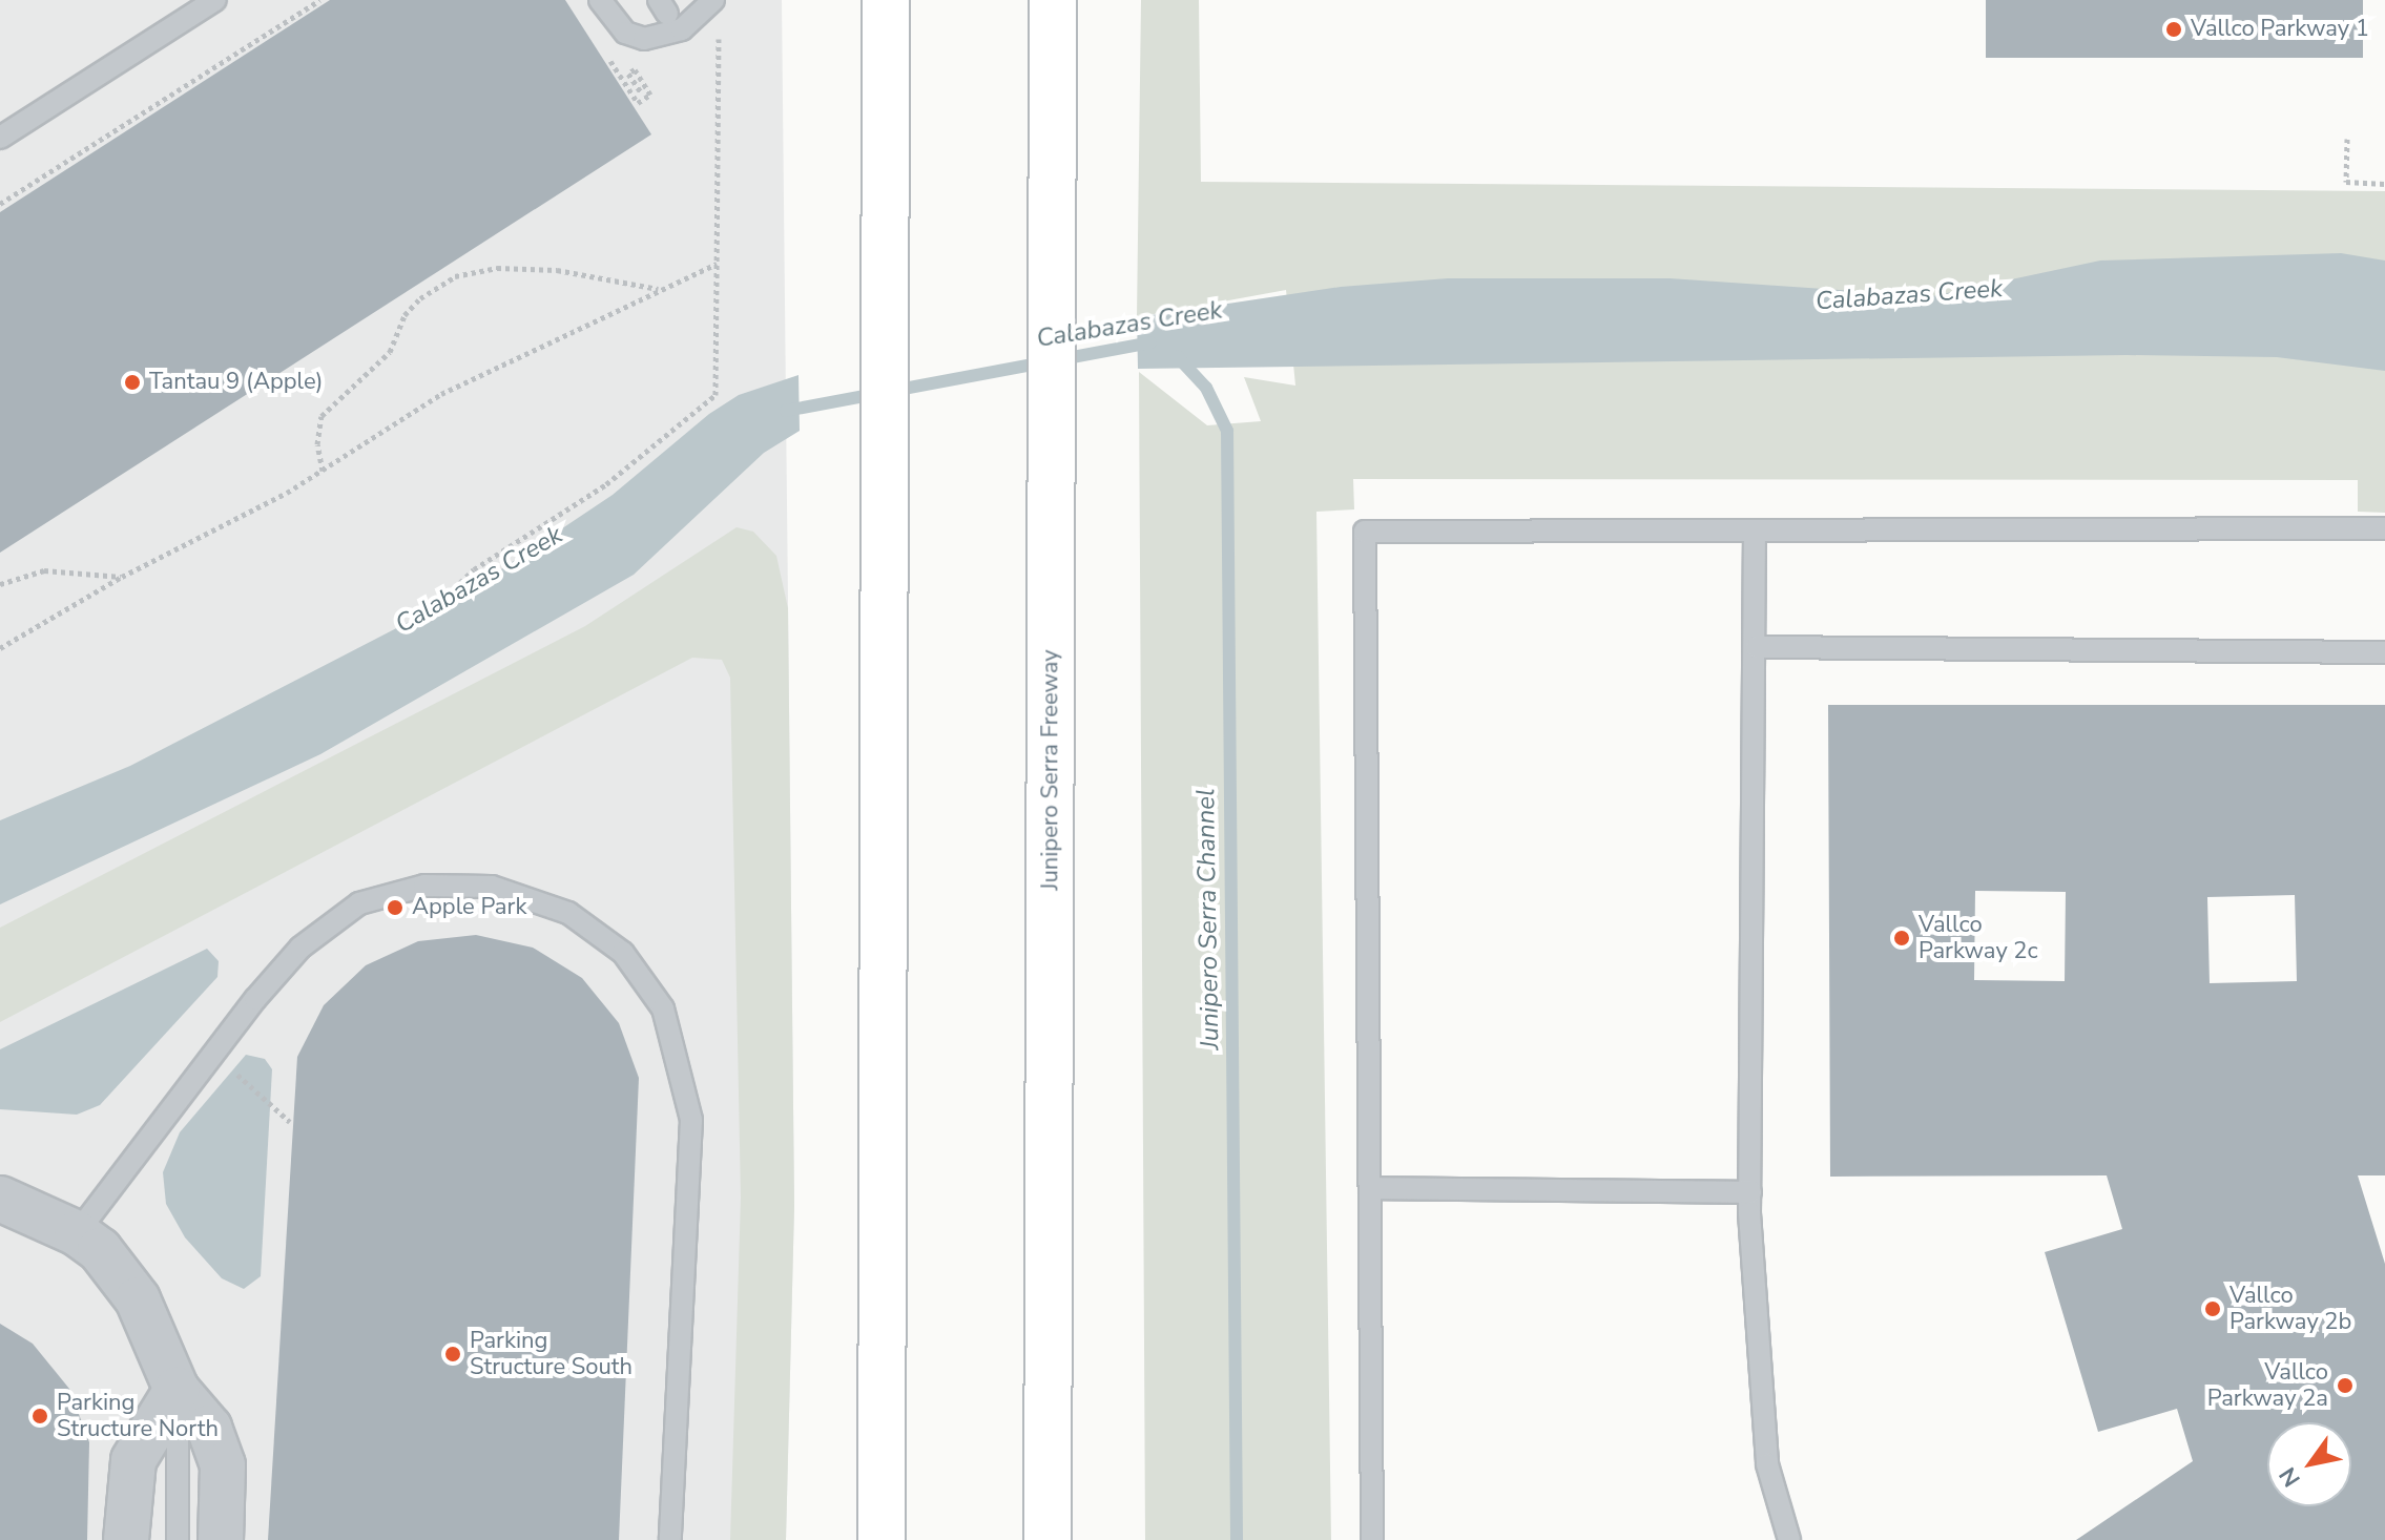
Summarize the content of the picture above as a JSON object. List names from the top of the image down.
{
  "streets": {
    "highway": ["Junipero Serra Freeway"]
  },
  "water": ["Calabazas Creek", "Junipero Serra Channel"],
  "places": [
    "Vallco Parkway 1",
    "Tantau 9 (Apple)",
    "Apple Park",
    "Vallco Parkway 2c",
    "Vallco Parkway 2b",
    "Parking Structure South",
    "Vallco Parkway 2a",
    "Parking Structure North"
  ],
  "north": "bottom left"
}
